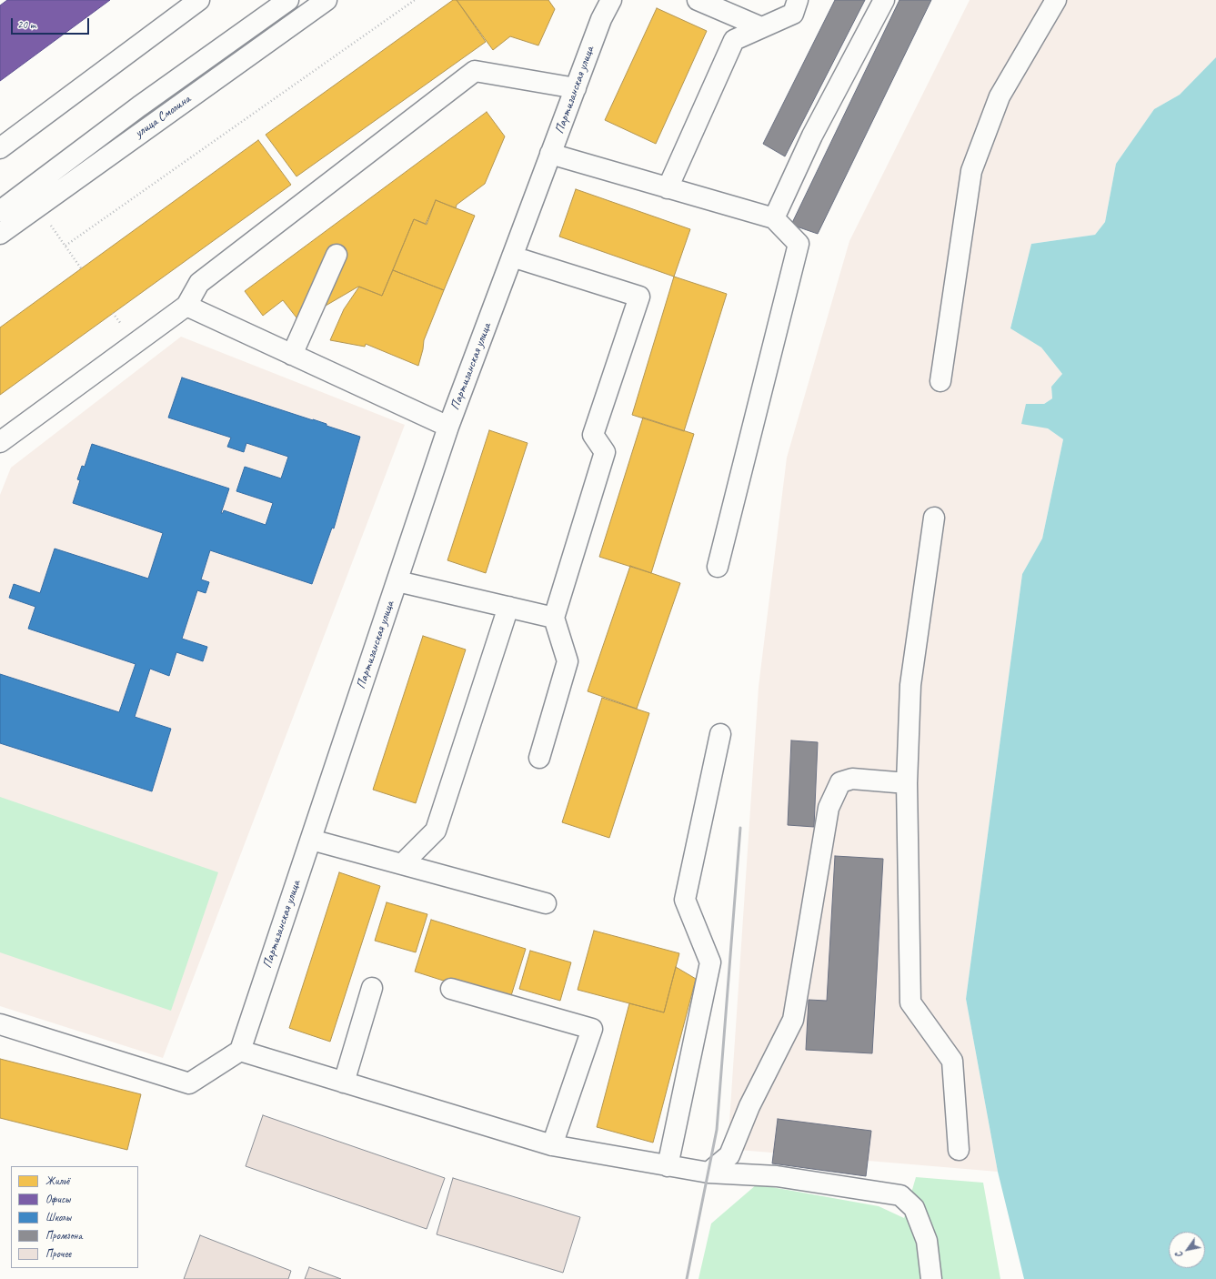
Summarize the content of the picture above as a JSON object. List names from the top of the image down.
{
  "streets": {
    "street": ["Партизанская улица", "улица Смолина"]
  },
  "legend": [
    "Жильё",
    "Офисы",
    "Школы",
    "Промзона",
    "Прочее"
  ],
  "scale_bar": "20 m",
  "north": "bottom left"
}
